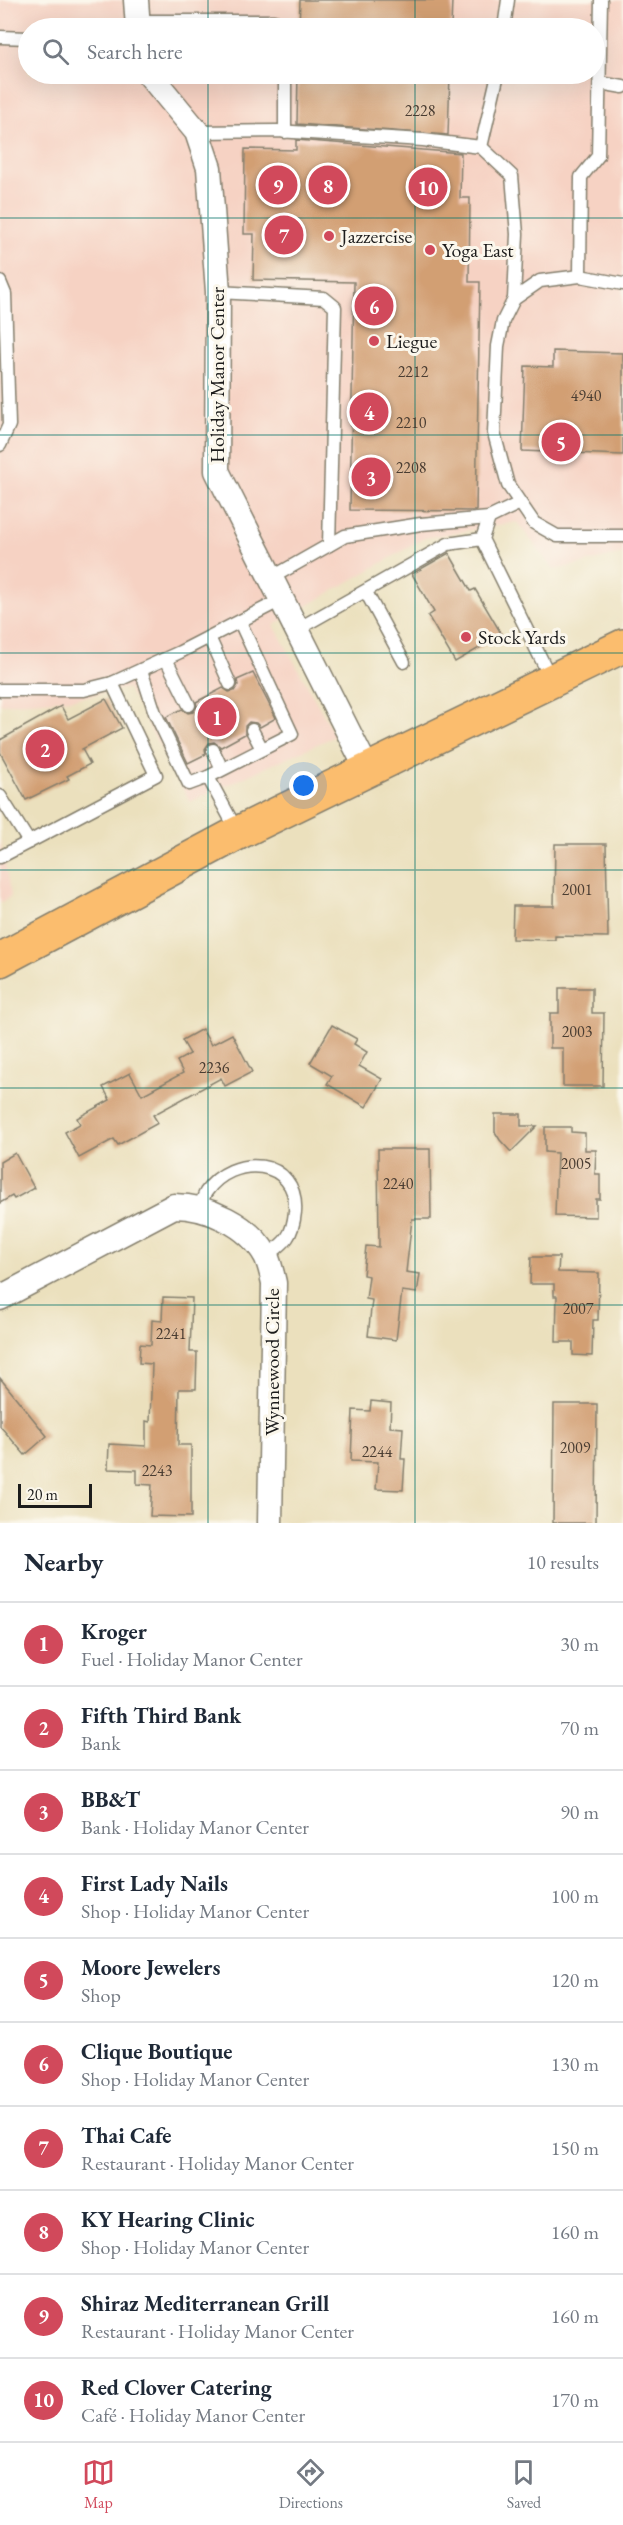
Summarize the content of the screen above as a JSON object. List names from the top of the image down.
{
  "streets": {
    "street": ["Holiday Manor Center", "Wynnewood Circle"]
  },
  "places": [
    "Jazzercise",
    "Yoga East",
    "Liegue",
    "Stock Yards"
  ],
  "house_numbers": [
    "2228",
    "2212",
    "4940",
    "2210",
    "2208",
    "2001",
    "2003",
    "2236",
    "2005",
    "2240",
    "2007",
    "2241",
    "2009",
    "2244",
    "2243"
  ],
  "scale_bar": "20 m",
  "page": {
    "search": "Search here",
    "pins": [
      "8",
      "9",
      "10",
      "7",
      "6",
      "4",
      "5",
      "3",
      "1",
      "2"
    ],
    "scale": "20 m",
    "heading": ["Nearby", "10 results"],
    "list": [
      {
        "mark": "1",
        "name": "Kroger",
        "note": "Fuel · Holiday Manor Center",
        "value": "30 m"
      },
      {
        "mark": "2",
        "name": "Fifth Third Bank",
        "note": "Bank",
        "value": "70 m"
      },
      {
        "mark": "3",
        "name": "BB&T",
        "note": "Bank · Holiday Manor Center",
        "value": "90 m"
      },
      {
        "mark": "4",
        "name": "First Lady Nails",
        "note": "Shop · Holiday Manor Center",
        "value": "100 m"
      },
      {
        "mark": "5",
        "name": "Moore Jewelers",
        "note": "Shop",
        "value": "120 m"
      },
      {
        "mark": "6",
        "name": "Clique Boutique",
        "note": "Shop · Holiday Manor Center",
        "value": "130 m"
      },
      {
        "mark": "7",
        "name": "Thai Cafe",
        "note": "Restaurant · Holiday Manor Center",
        "value": "150 m"
      },
      {
        "mark": "8",
        "name": "KY Hearing Clinic",
        "note": "Shop · Holiday Manor Center",
        "value": "160 m"
      },
      {
        "mark": "9",
        "name": "Shiraz Mediterranean Grill",
        "note": "Restaurant · Holiday Manor Center",
        "value": "160 m"
      },
      {
        "mark": "10",
        "name": "Red Clover Catering",
        "note": "Café · Holiday Manor Center",
        "value": "170 m"
      }
    ],
    "nav": ["Map", "Directions", "Saved"]
  }
}
